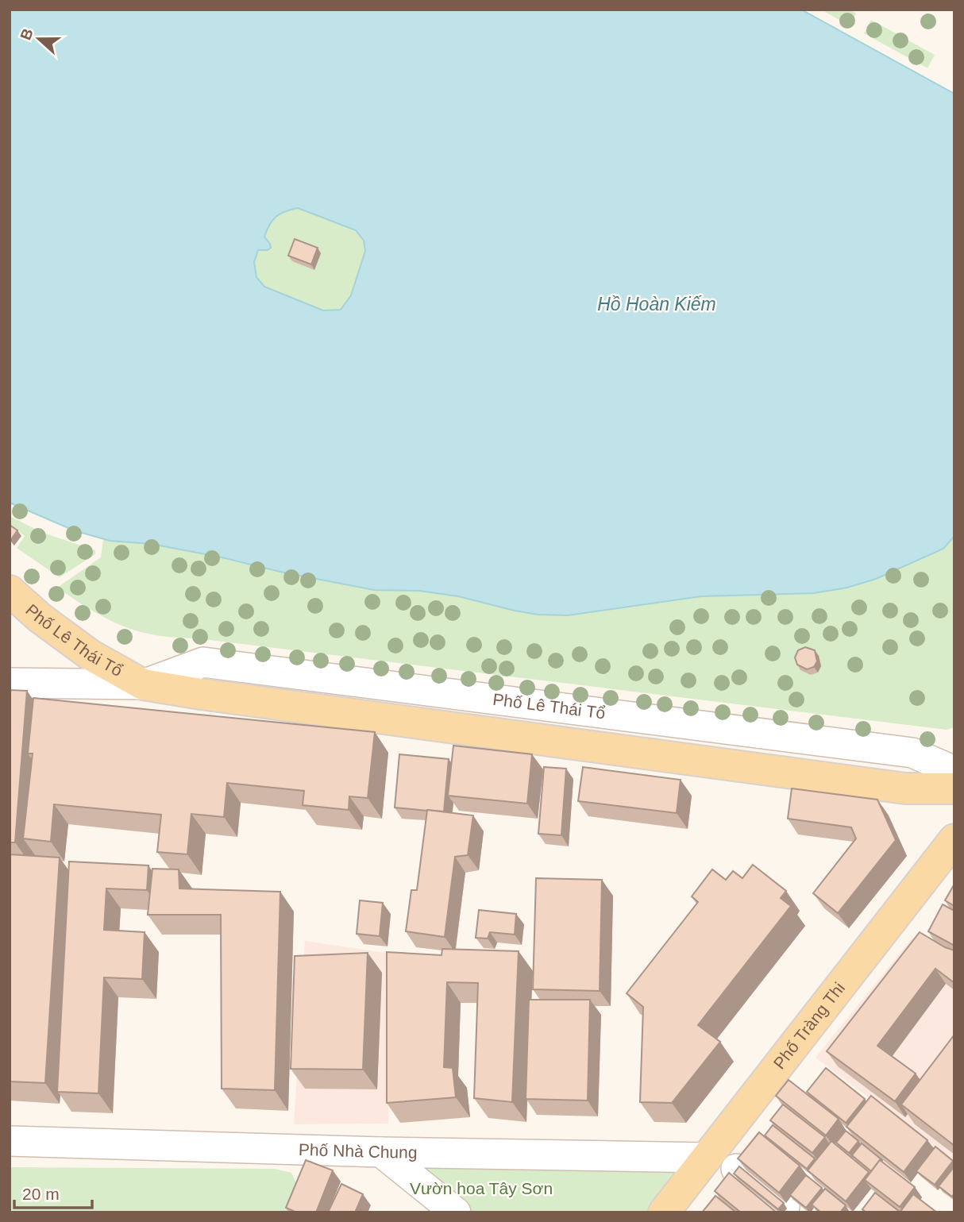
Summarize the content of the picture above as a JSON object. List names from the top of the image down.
{
  "streets": {
    "main road": ["Phố Lê Thái Tổ", "Phố Tràng Thi"],
    "street": ["Phố Nhà Chung"]
  },
  "crossings": [
    ["Phố Tràng Thi", "Phố Nhà Chung"]
  ],
  "water": ["Hồ Hoàn Kiếm"],
  "parks": ["Vườn hoa Tây Sơn"],
  "scale_bar": "20 m",
  "north": "left"
}
